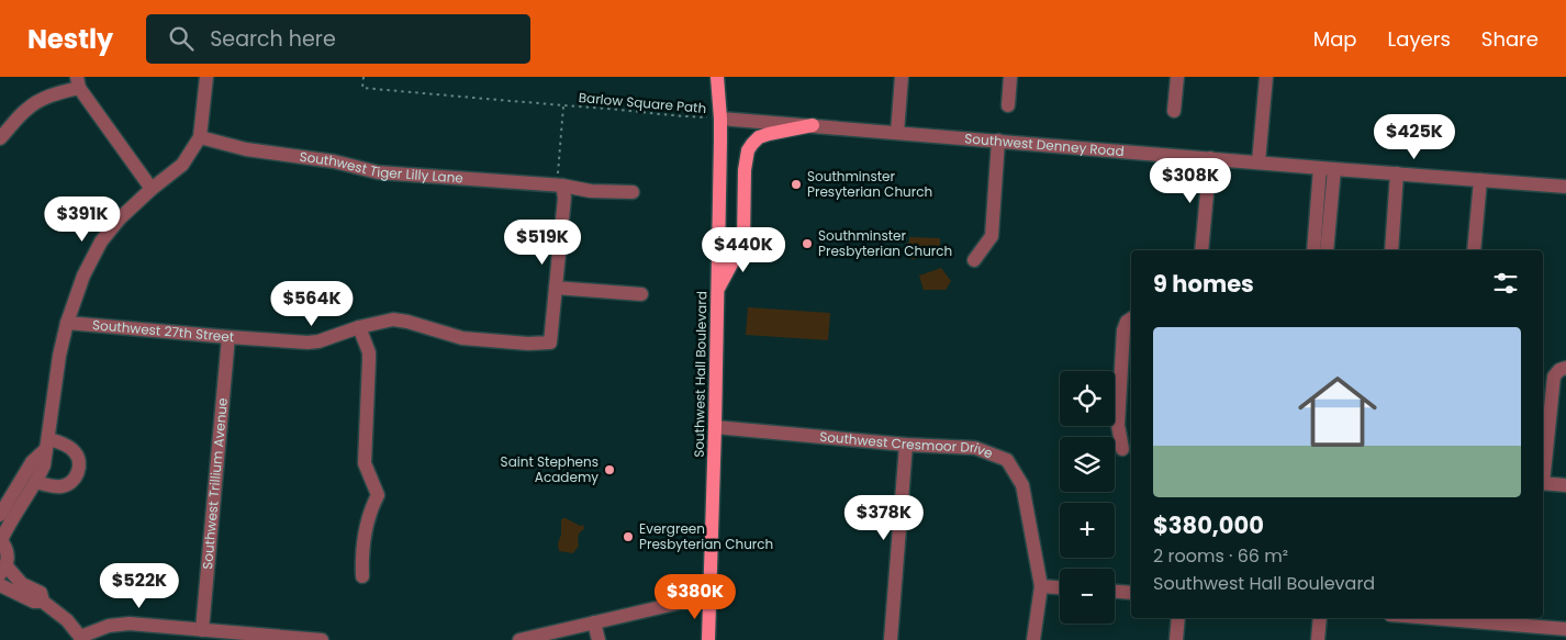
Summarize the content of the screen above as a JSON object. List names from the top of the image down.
{
  "streets": {
    "main road": ["Southwest Hall Boulevard"],
    "street": [
      "Southwest Denney Road",
      "Southwest Tiger Lilly Lane",
      "Southwest 27th Street",
      "Southwest Cresmoor Drive",
      "Southwest Trillium Avenue"
    ],
    "path": ["Barlow Square Path"]
  },
  "crossings": [
    ["Barlow Square Path", "Southwest Denney Road"],
    ["Barlow Square Path", "Southwest Tiger Lilly Lane"],
    ["Barlow Square Path", "Southwest Hall Boulevard"],
    ["Southwest Denney Road", "Southwest Hall Boulevard"],
    ["Southwest 27th Street", "Southwest Trillium Avenue"],
    ["Southwest Hall Boulevard", "Southwest Cresmoor Drive"]
  ],
  "places": [
    "Southminster Presyterian Church",
    "Southminster Presbyterian Church",
    "Saint Stephens Academy",
    "Evergreen Presbyterian Church"
  ],
  "page": {
    "header": "Nestly",
    "search": "Search here",
    "nav": ["Map", "Layers", "Share"],
    "price": [
      "$425K",
      "$308K",
      "$391K",
      "$519K",
      "$440K",
      "$564K",
      "$378K",
      "$522K",
      "$380K"
    ],
    "heading": "9 homes",
    "list": [
      {
        "name": "$380,000",
        "note": "2 rooms · 66 m² · Southwest Hall Boulevard"
      }
    ],
    "map_buttons": ["+", "−"]
  }
}
